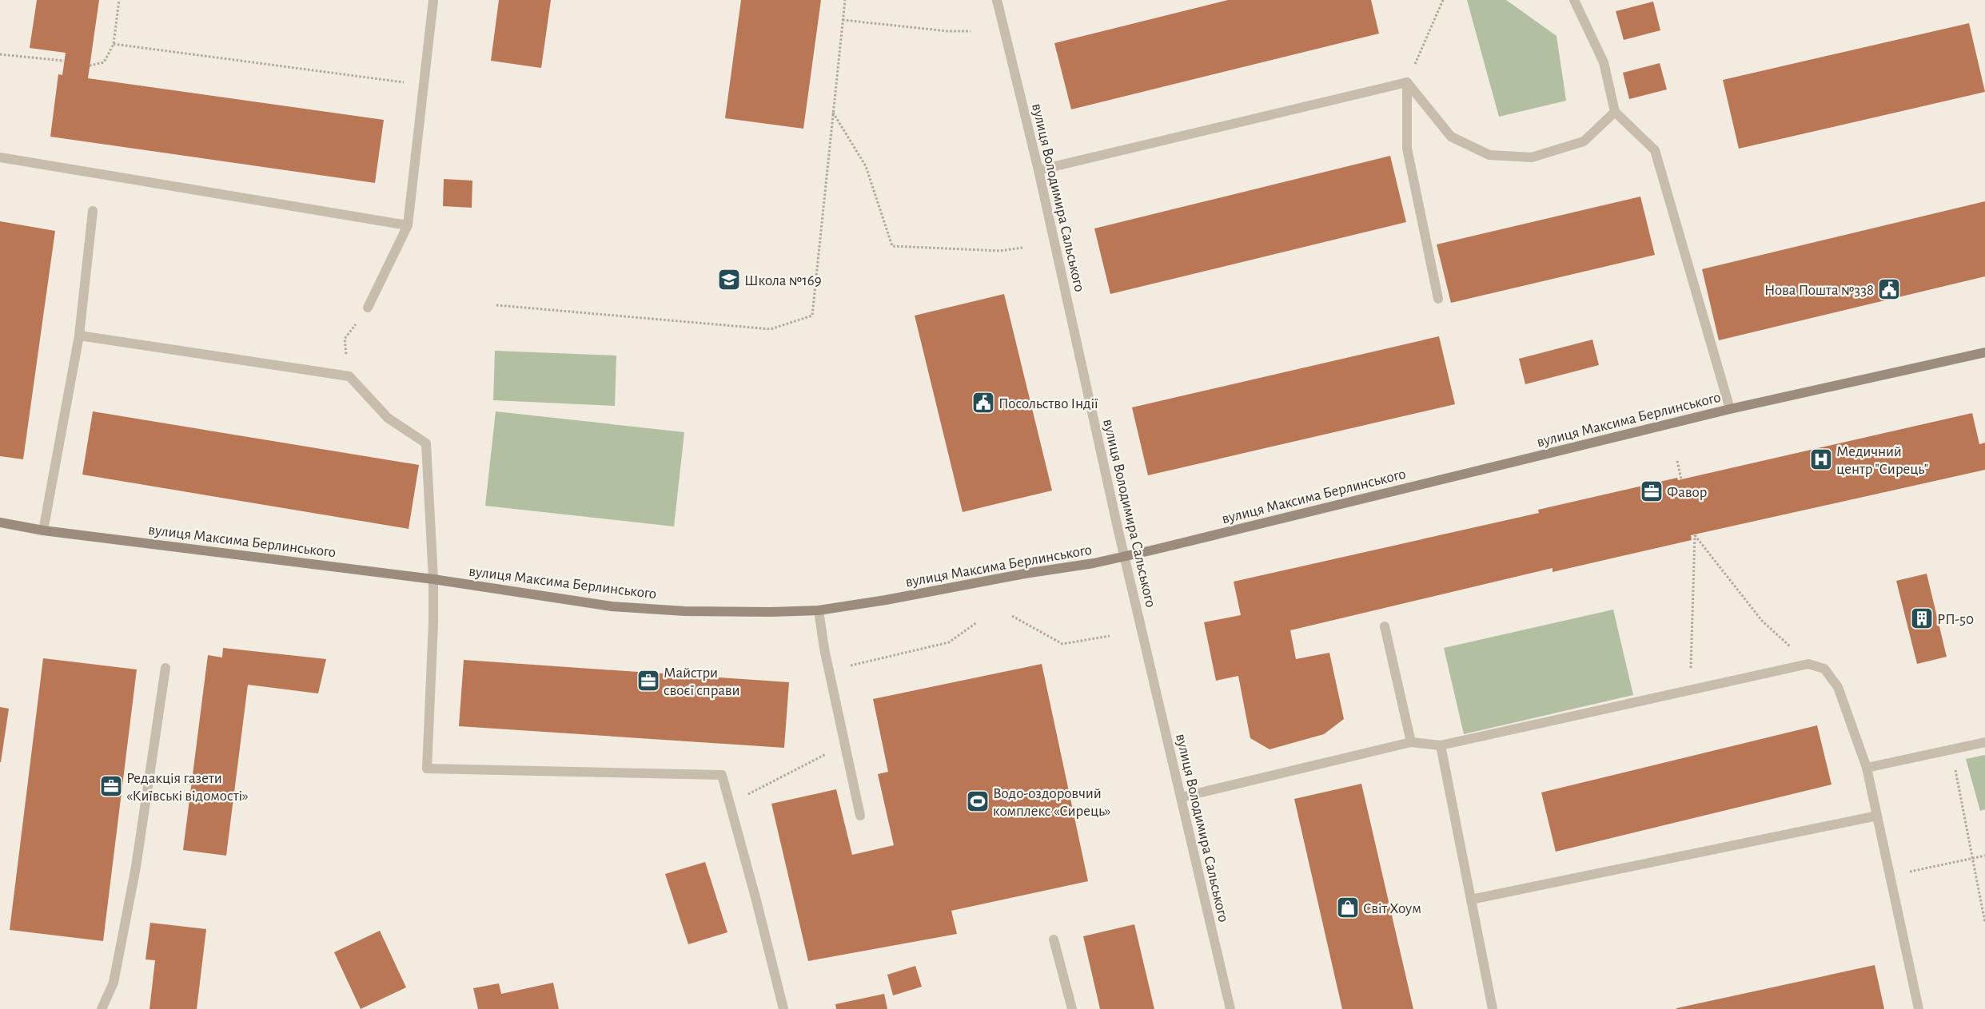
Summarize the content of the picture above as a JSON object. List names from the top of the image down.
{
  "streets": {
    "street": ["вулиця Володимира Сальського", "вулиця Максима Берлинського"]
  },
  "crossings": [
    ["вулиця Володимира Сальського", "вулиця Максима Берлинського"]
  ],
  "places": {
    "school or university": ["Школа №169"],
    "public building": ["Нова Пошта №338", "Посольство Індії"],
    "hospital": ["Медичний центр \"Сирець\""],
    "office": ["Фавор", "Майстри своєї справи", "Редакція газети «Київські відомості»"],
    "building": ["РП-50"],
    "sports": ["Водо-оздоровчий комплекс «Сирець»"],
    "shop": ["Світ Хоум"]
  }
}
